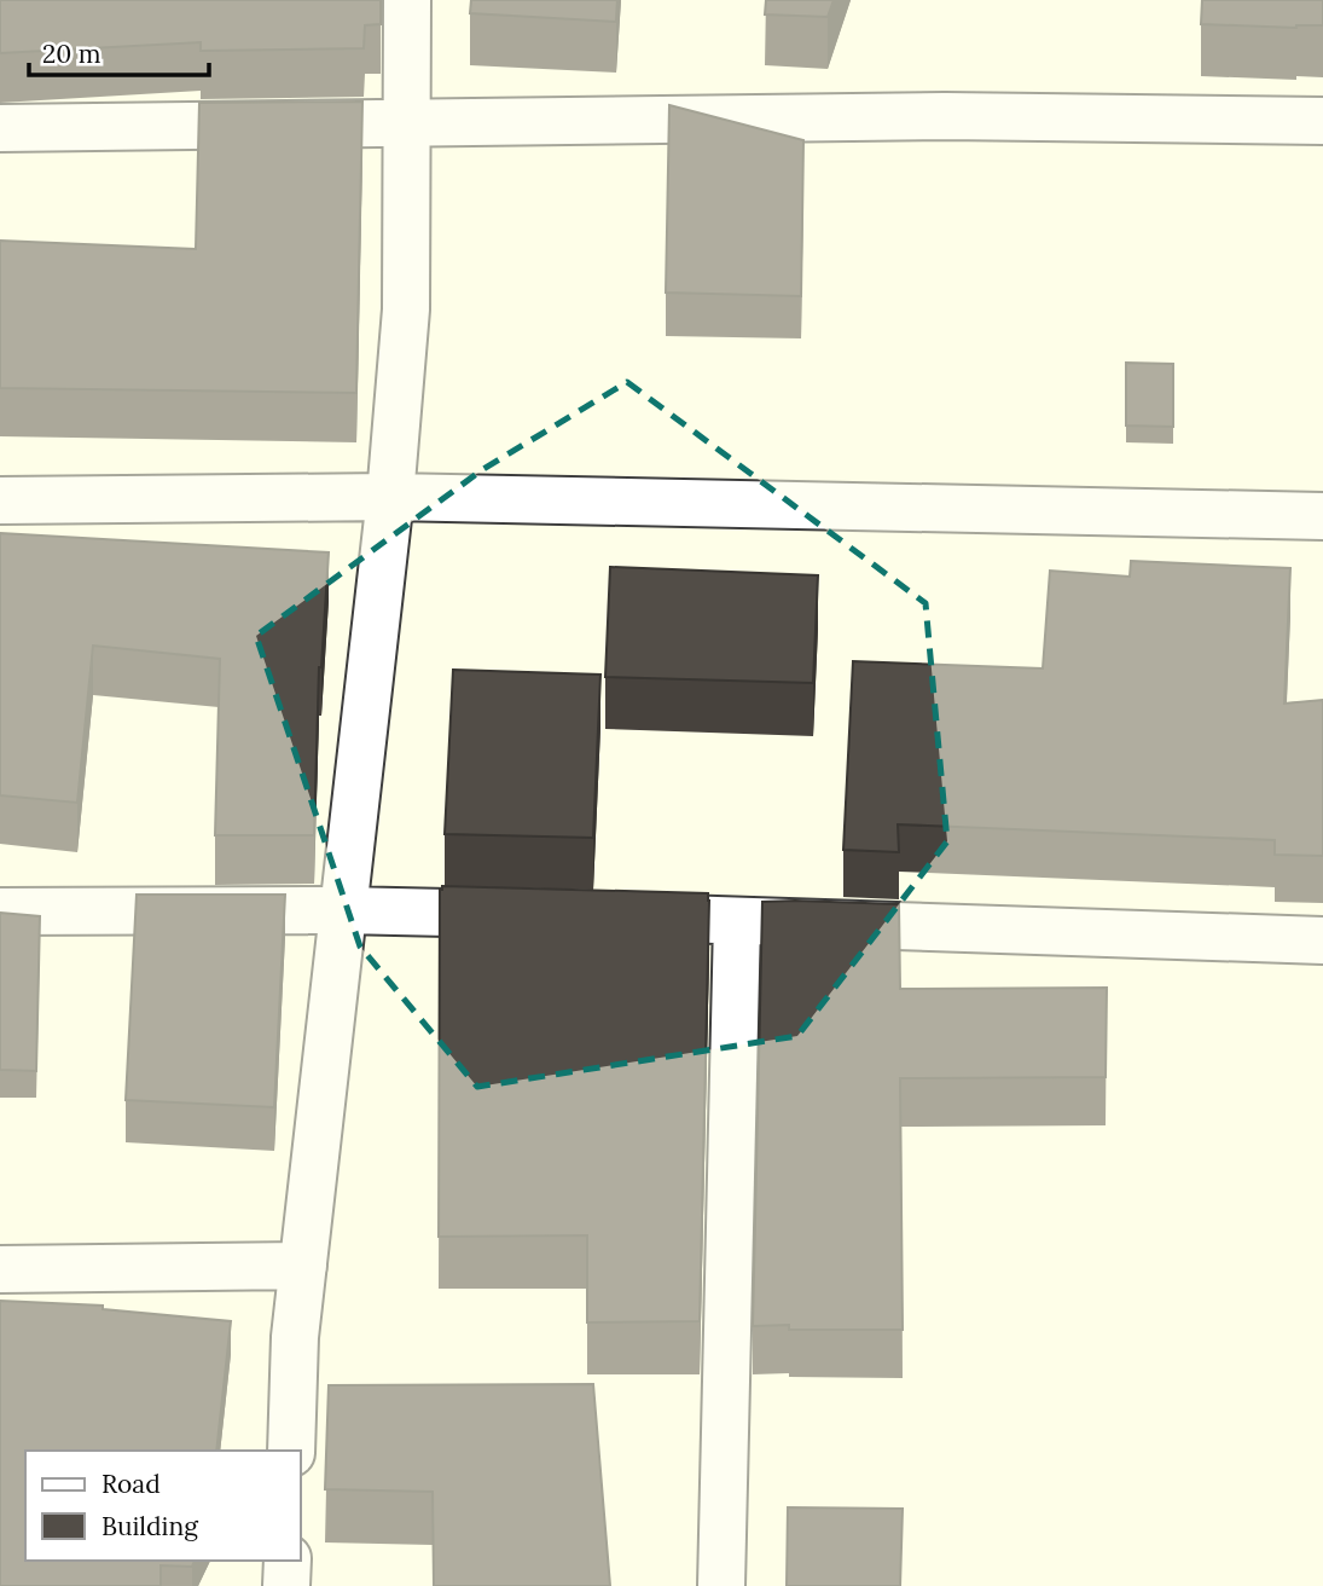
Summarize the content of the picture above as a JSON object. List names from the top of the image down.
{
  "legend": ["Road", "Building"],
  "scale_bar": "20 m"
}
